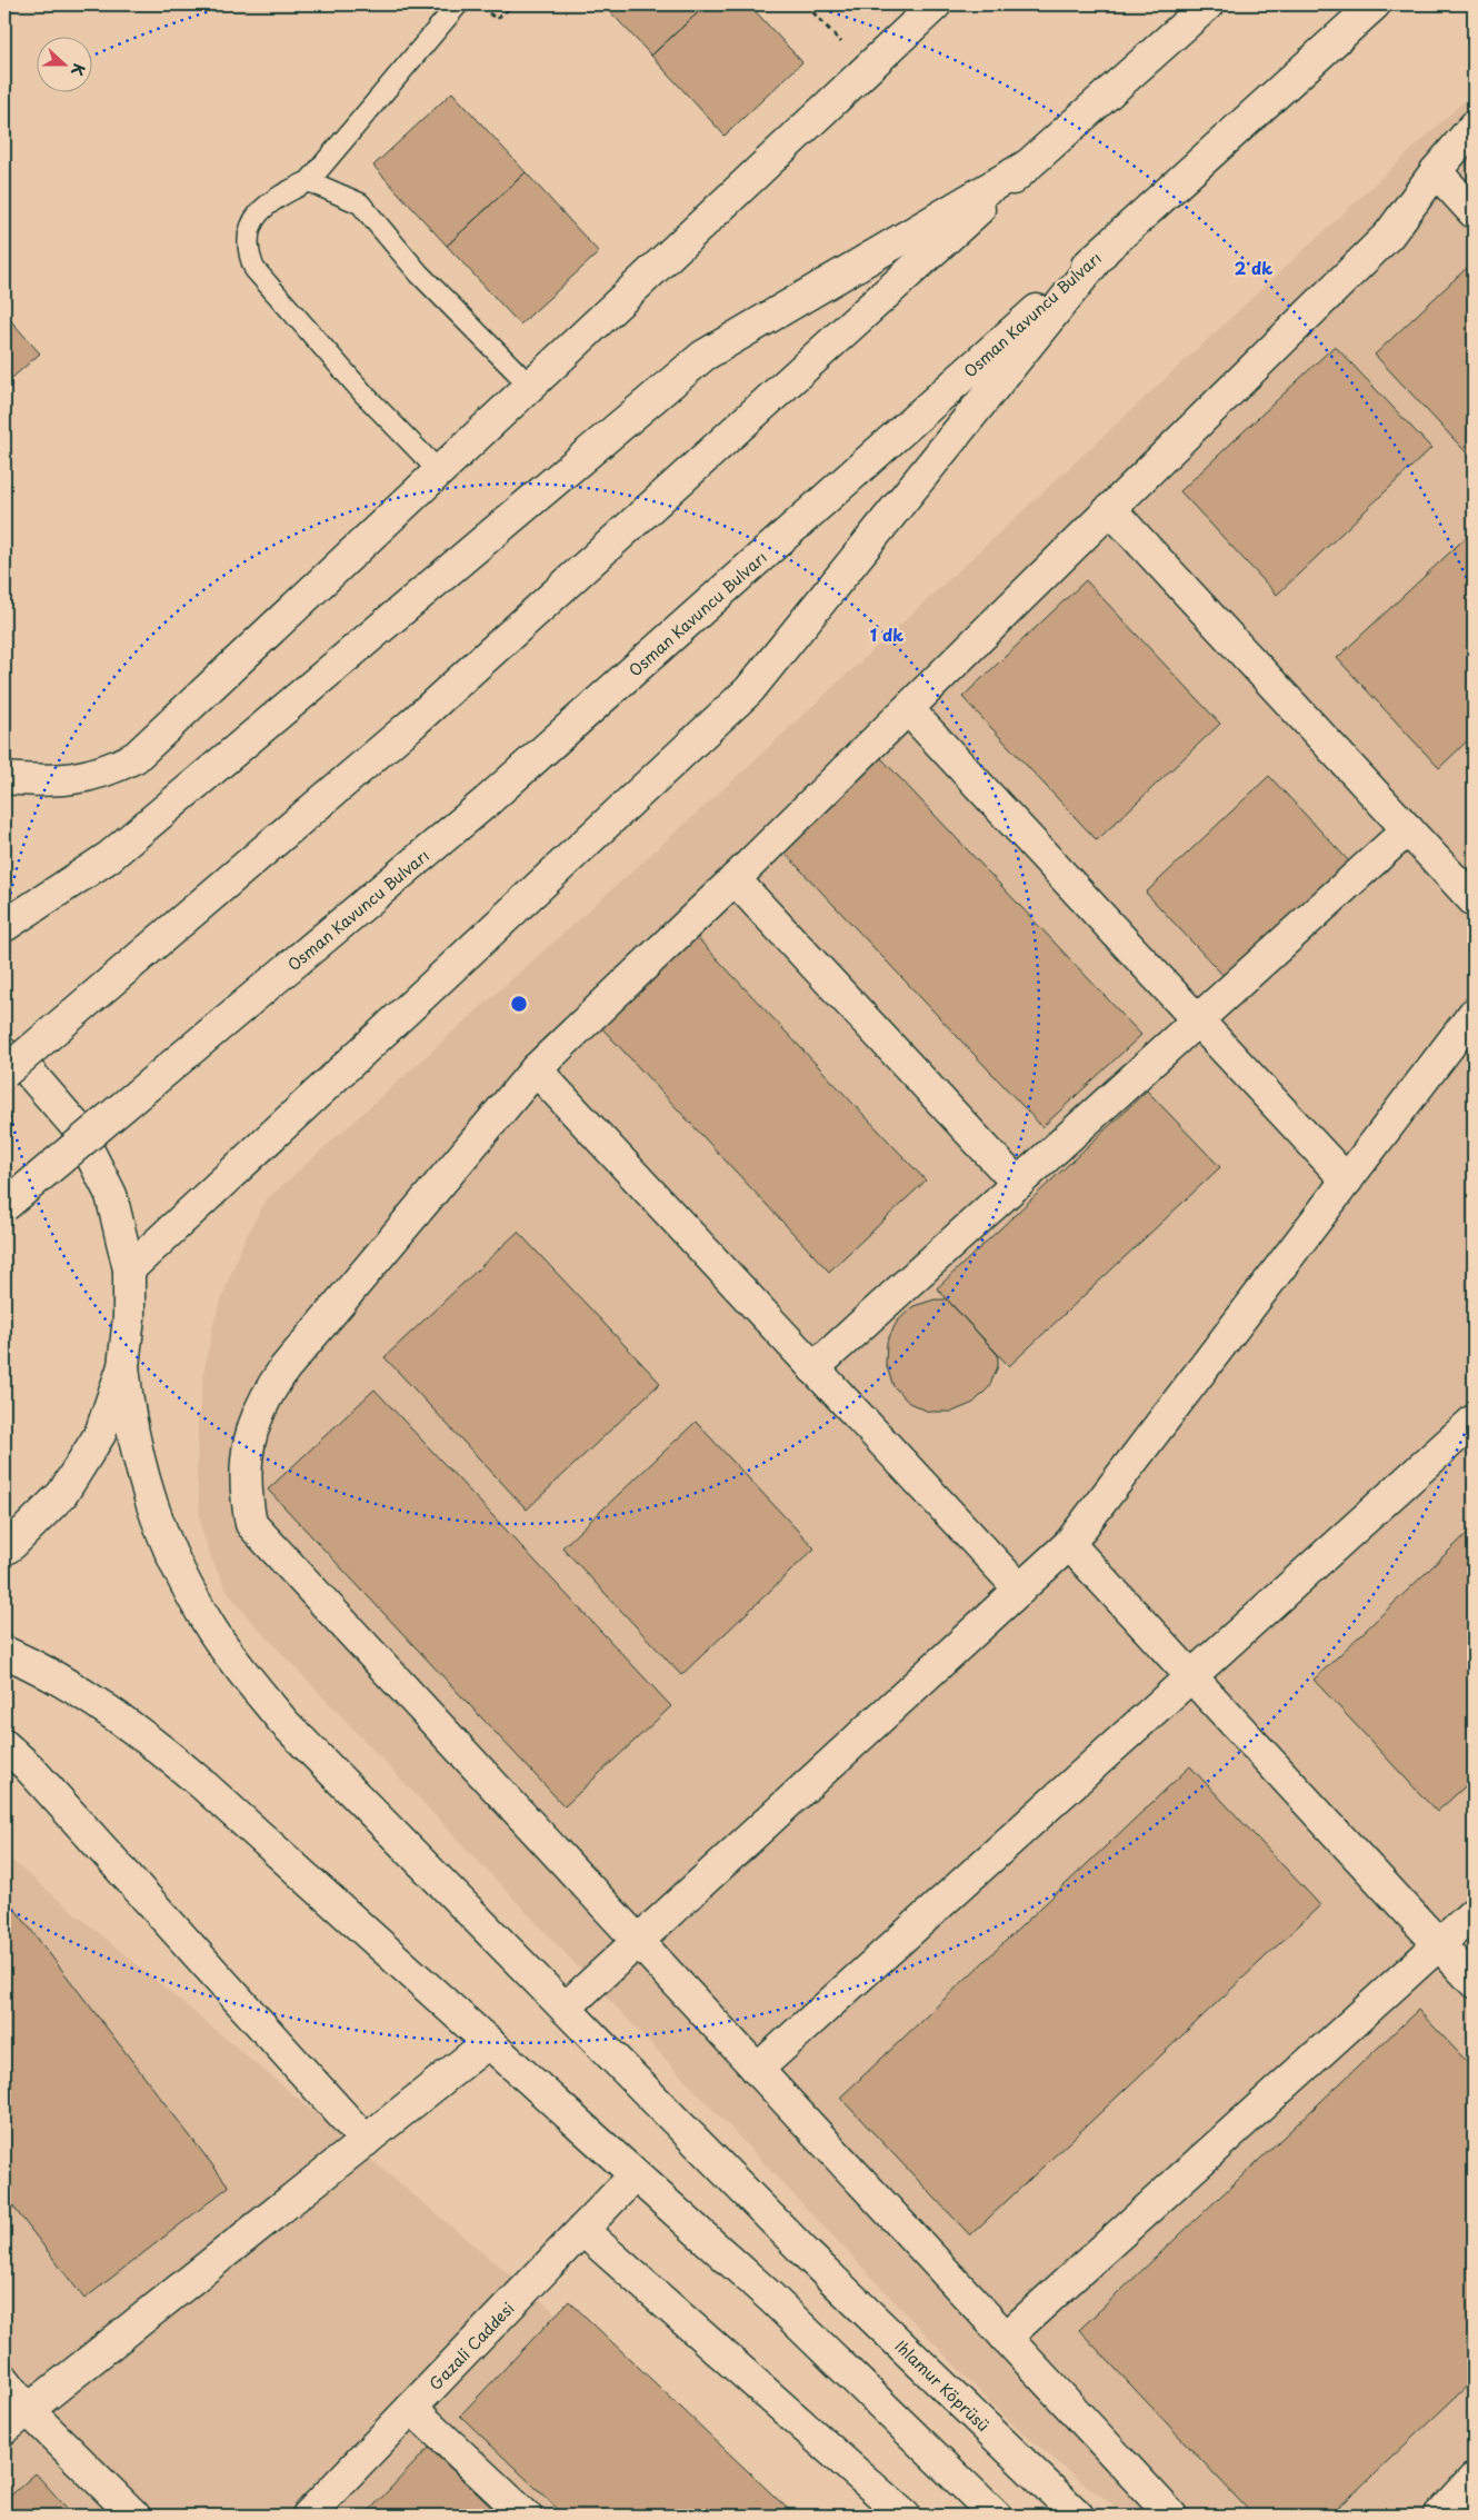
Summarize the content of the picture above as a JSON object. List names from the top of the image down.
{
  "streets": {
    "main road": ["Osman Kavuncu Bulvarı", "Gazali Caddesi", "Ihlamur Köprüsü"]
  },
  "north": "right",
  "rings": ["2 dk", "1 dk"]
}
